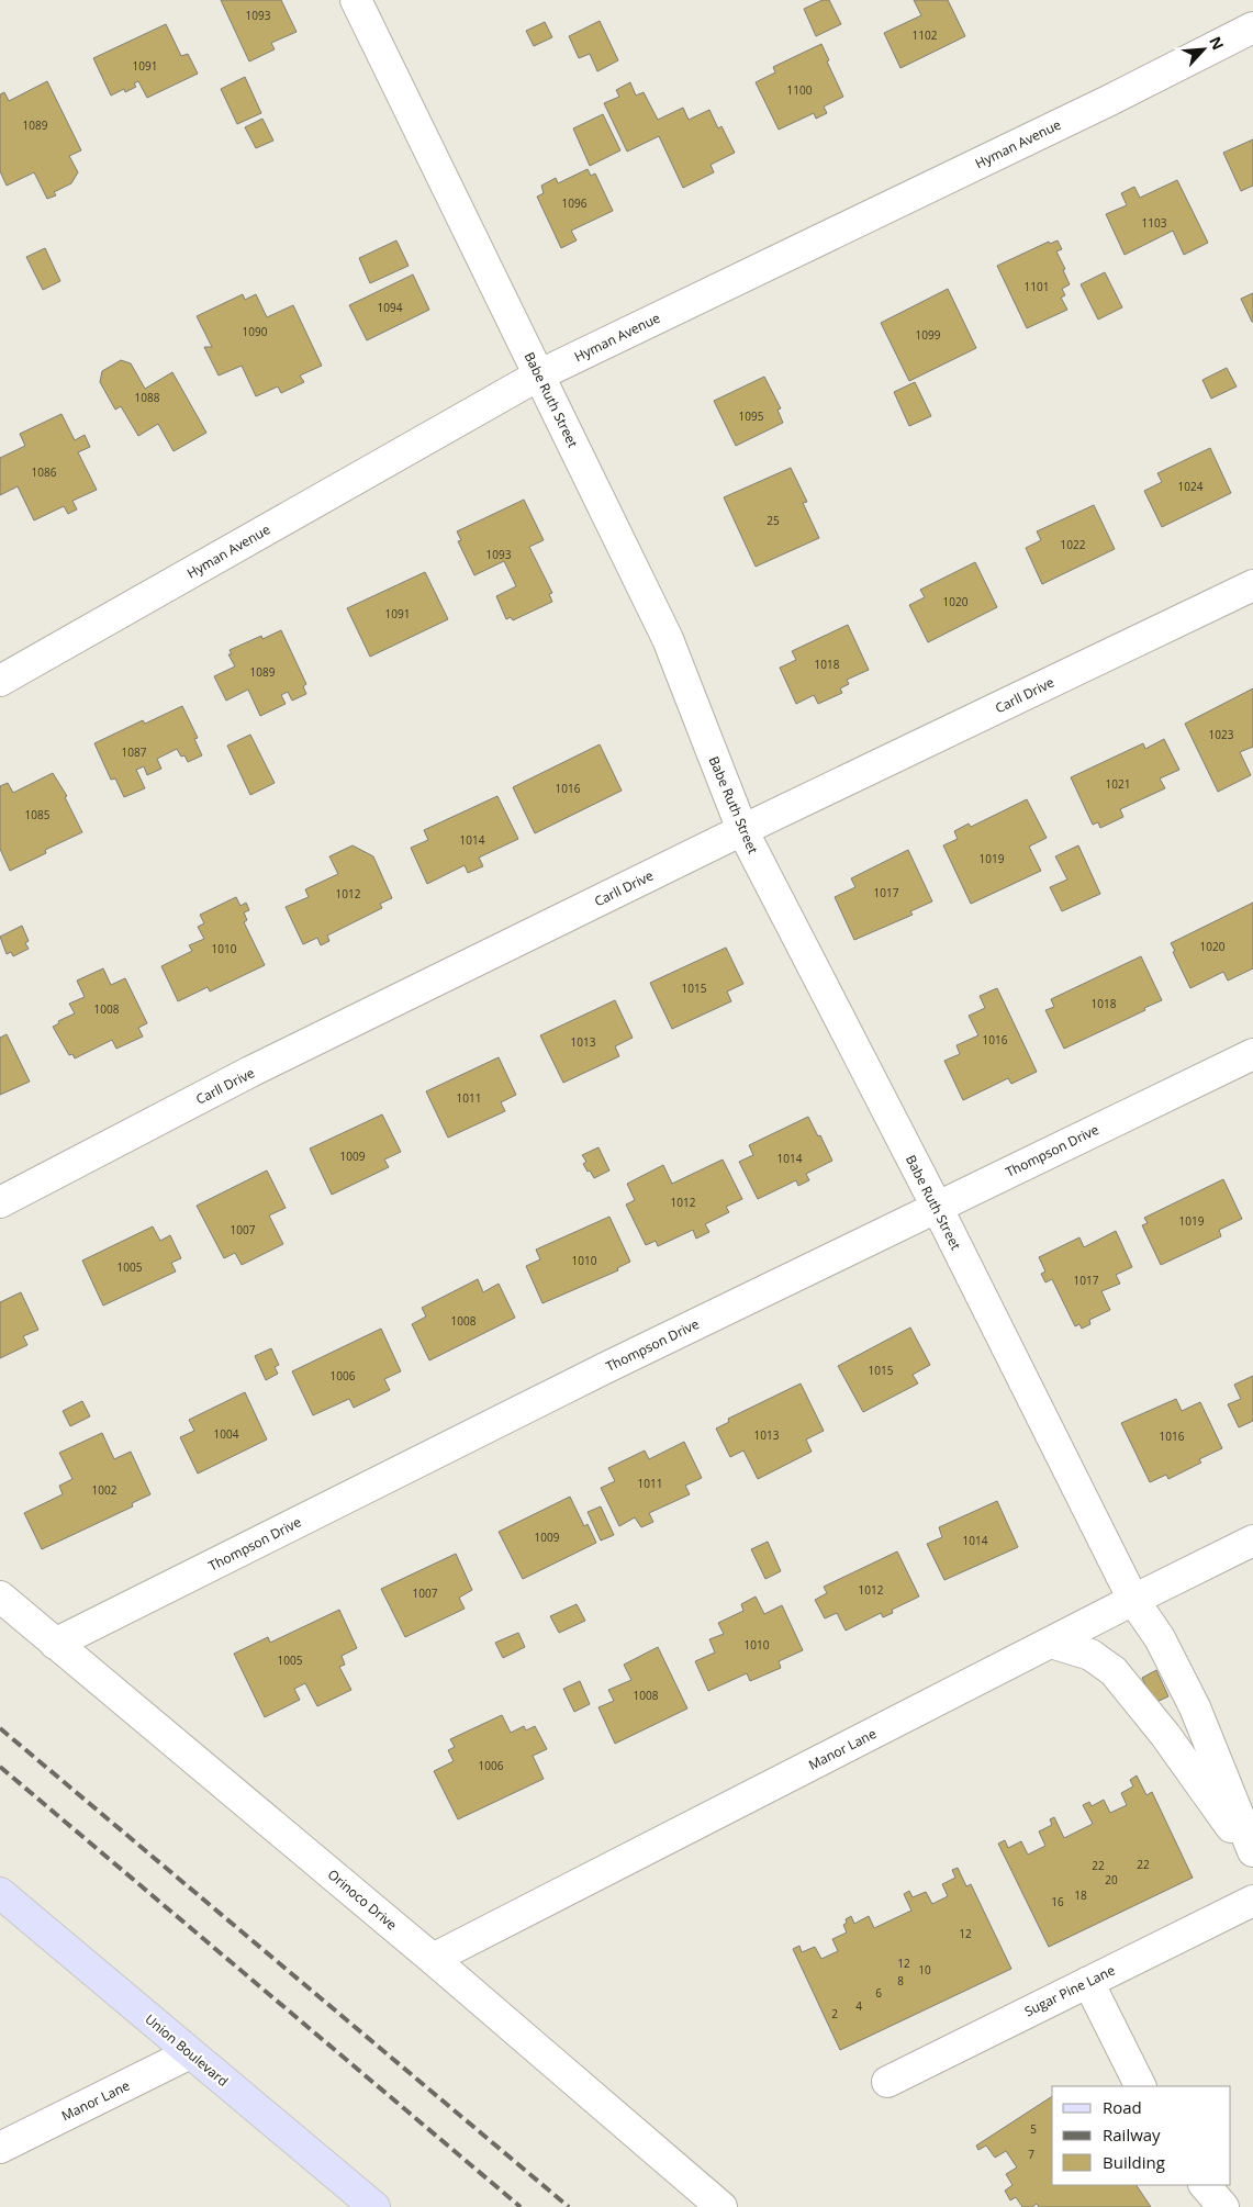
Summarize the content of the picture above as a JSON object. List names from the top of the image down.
{
  "streets": {
    "main road": ["Union Boulevard"],
    "street": [
      "Hyman Avenue",
      "Babe Ruth Street",
      "Carll Drive",
      "Thompson Drive",
      "Manor Lane",
      "Orinoco Drive",
      "Sugar Pine Lane"
    ]
  },
  "crossings": [
    ["Hyman Avenue", "Babe Ruth Street"],
    ["Babe Ruth Street", "Carll Drive"],
    ["Babe Ruth Street", "Thompson Drive"],
    ["Babe Ruth Street", "Manor Lane"],
    ["Thompson Drive", "Orinoco Drive"],
    ["Manor Lane", "Orinoco Drive"],
    ["Manor Lane", "Union Boulevard"]
  ],
  "house_numbers": [
    "1093",
    "1102",
    "1091",
    "1100",
    "1089",
    "1096",
    "1103",
    "1101",
    "1094",
    "1090",
    "1099",
    "1088",
    "1095",
    "1086",
    "1024",
    "25",
    "1022",
    "1093",
    "1020",
    "1091",
    "1018",
    "1089",
    "1023",
    "1087",
    "1021",
    "1016",
    "1085",
    "1014",
    "1019",
    "1017",
    "1012",
    "1020",
    "1010",
    "1015",
    "1018",
    "1008",
    "1016",
    "1013",
    "1011",
    "1009",
    "1014",
    "1012",
    "1019",
    "1007",
    "1010",
    "1005",
    "1017",
    "1008",
    "1015",
    "1006",
    "1004",
    "1013",
    "1016",
    "1011",
    "1002",
    "1009",
    "1014",
    "1012",
    "1007",
    "1010",
    "1005",
    "1008",
    "1006",
    "22",
    "22",
    "20",
    "18",
    "16",
    "12",
    "12",
    "10",
    "8",
    "6",
    "4",
    "2",
    "5",
    "7"
  ],
  "legend": ["Road", "Railway", "Building"],
  "north": "top right"
}
